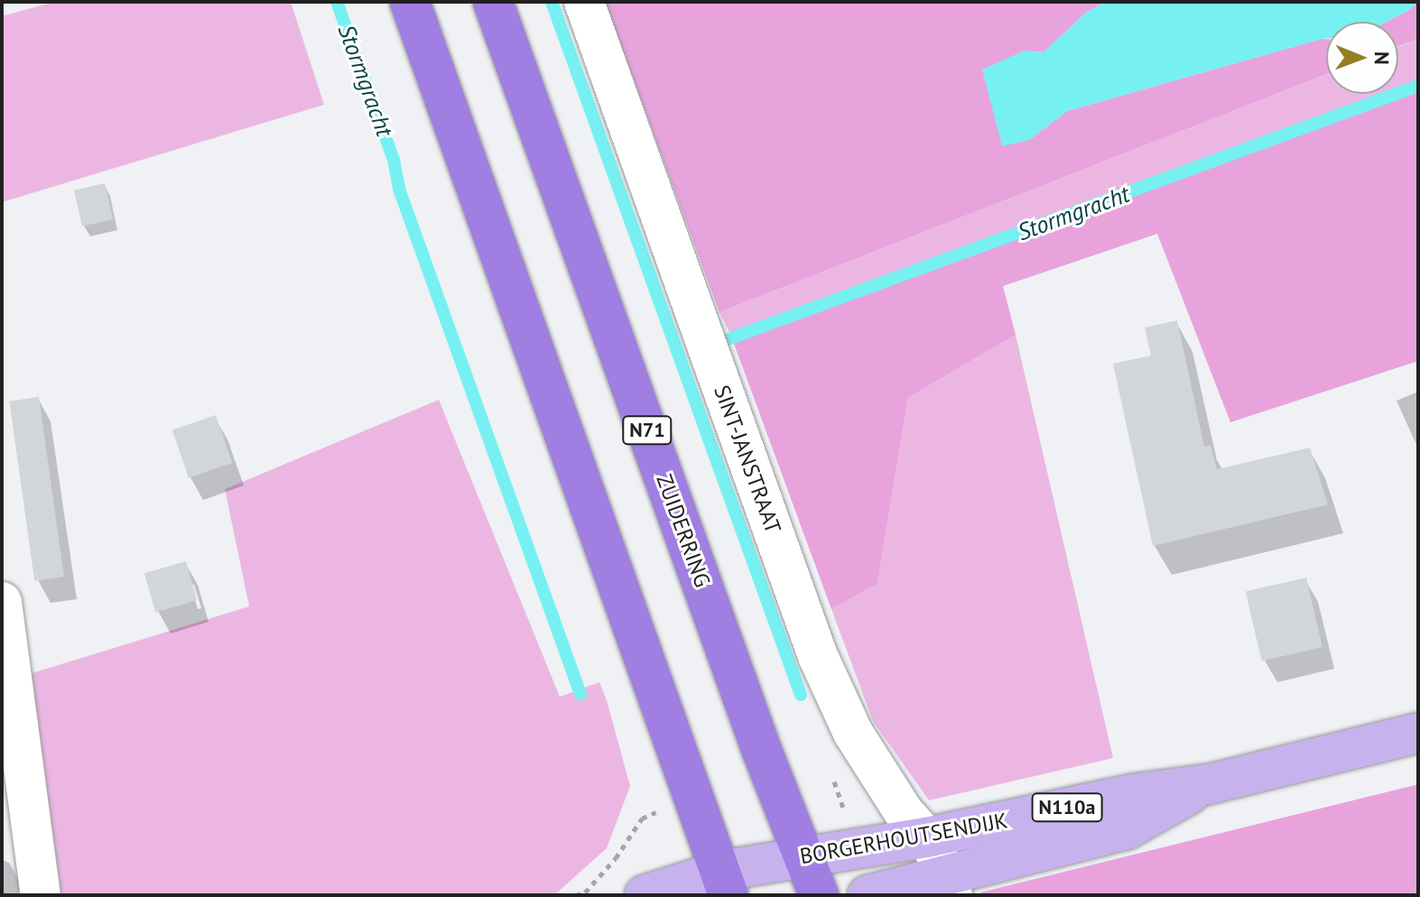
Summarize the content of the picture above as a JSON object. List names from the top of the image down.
{
  "streets": {
    "highway": ["N71", "ZUIDERRING"],
    "main road": ["N110a", "BORGERHOUTSENDIJK"],
    "street": ["SINT-JANSTRAAT"]
  },
  "crossings": [
    ["SINT-JANSTRAAT", "BORGERHOUTSENDIJK"],
    ["ZUIDERRING", "BORGERHOUTSENDIJK"]
  ],
  "water": ["Stormgracht"],
  "north": "right"
}
